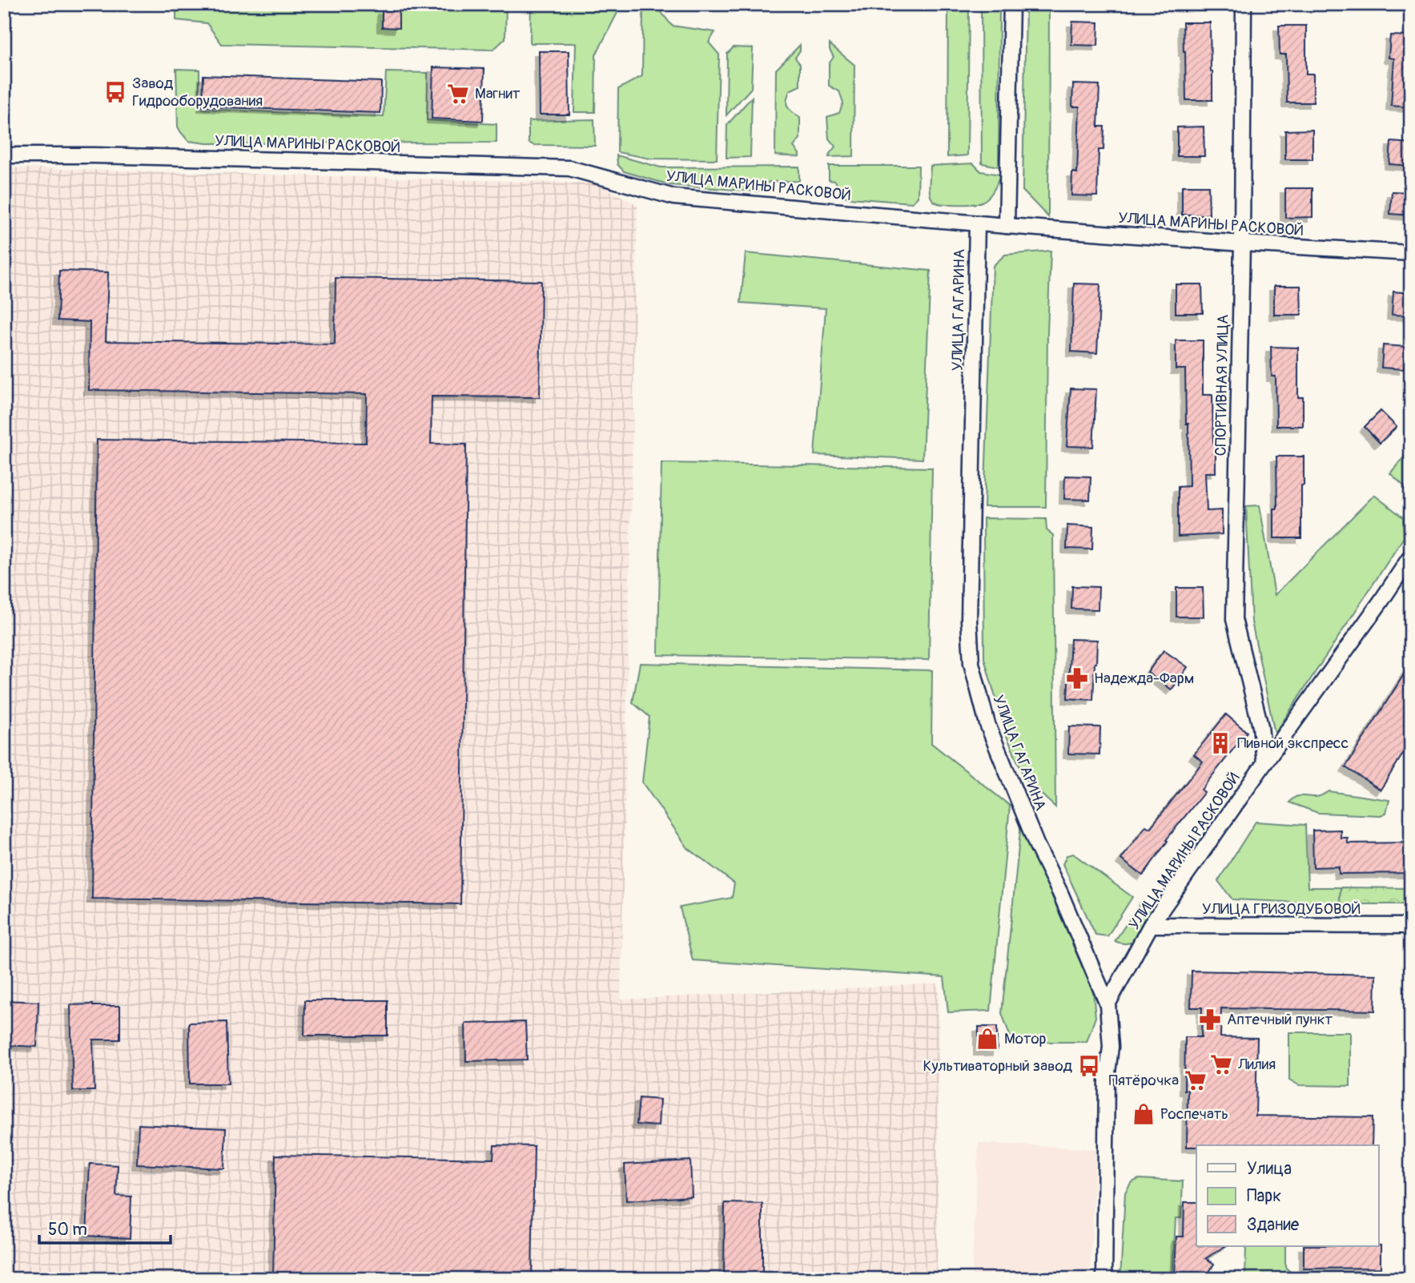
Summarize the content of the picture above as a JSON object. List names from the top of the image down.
{
  "streets": {
    "street": [
      "УЛИЦА МАРИНЫ РАСКОВОЙ",
      "УЛИЦА ГАГАРИНА",
      "СПОРТИВНАЯ УЛИЦА",
      "УЛИЦА ГРИЗОДУБОВОЙ"
    ]
  },
  "crossings": [
    ["УЛИЦА МАРИНЫ РАСКОВОЙ", "УЛИЦА ГАГАРИНА"],
    ["УЛИЦА МАРИНЫ РАСКОВОЙ", "СПОРТИВНАЯ УЛИЦА"],
    ["УЛИЦА МАРИНЫ РАСКОВОЙ", "УЛИЦА ГРИЗОДУБОВОЙ"]
  ],
  "places": {
    "bus stop": ["Завод Гидрооборудования", "Культиваторный завод"],
    "supermarket": ["Магнит", "Лилия", "Пятёрочка"],
    "pharmacy": ["Надежда-Фарм", "Аптечный пункт"],
    "building": ["Пивной экспресс"],
    "shop": ["Мотор", "Роспечать"]
  },
  "legend": ["Улица", "Парк", "Здание"],
  "scale_bar": "50 m"
}
